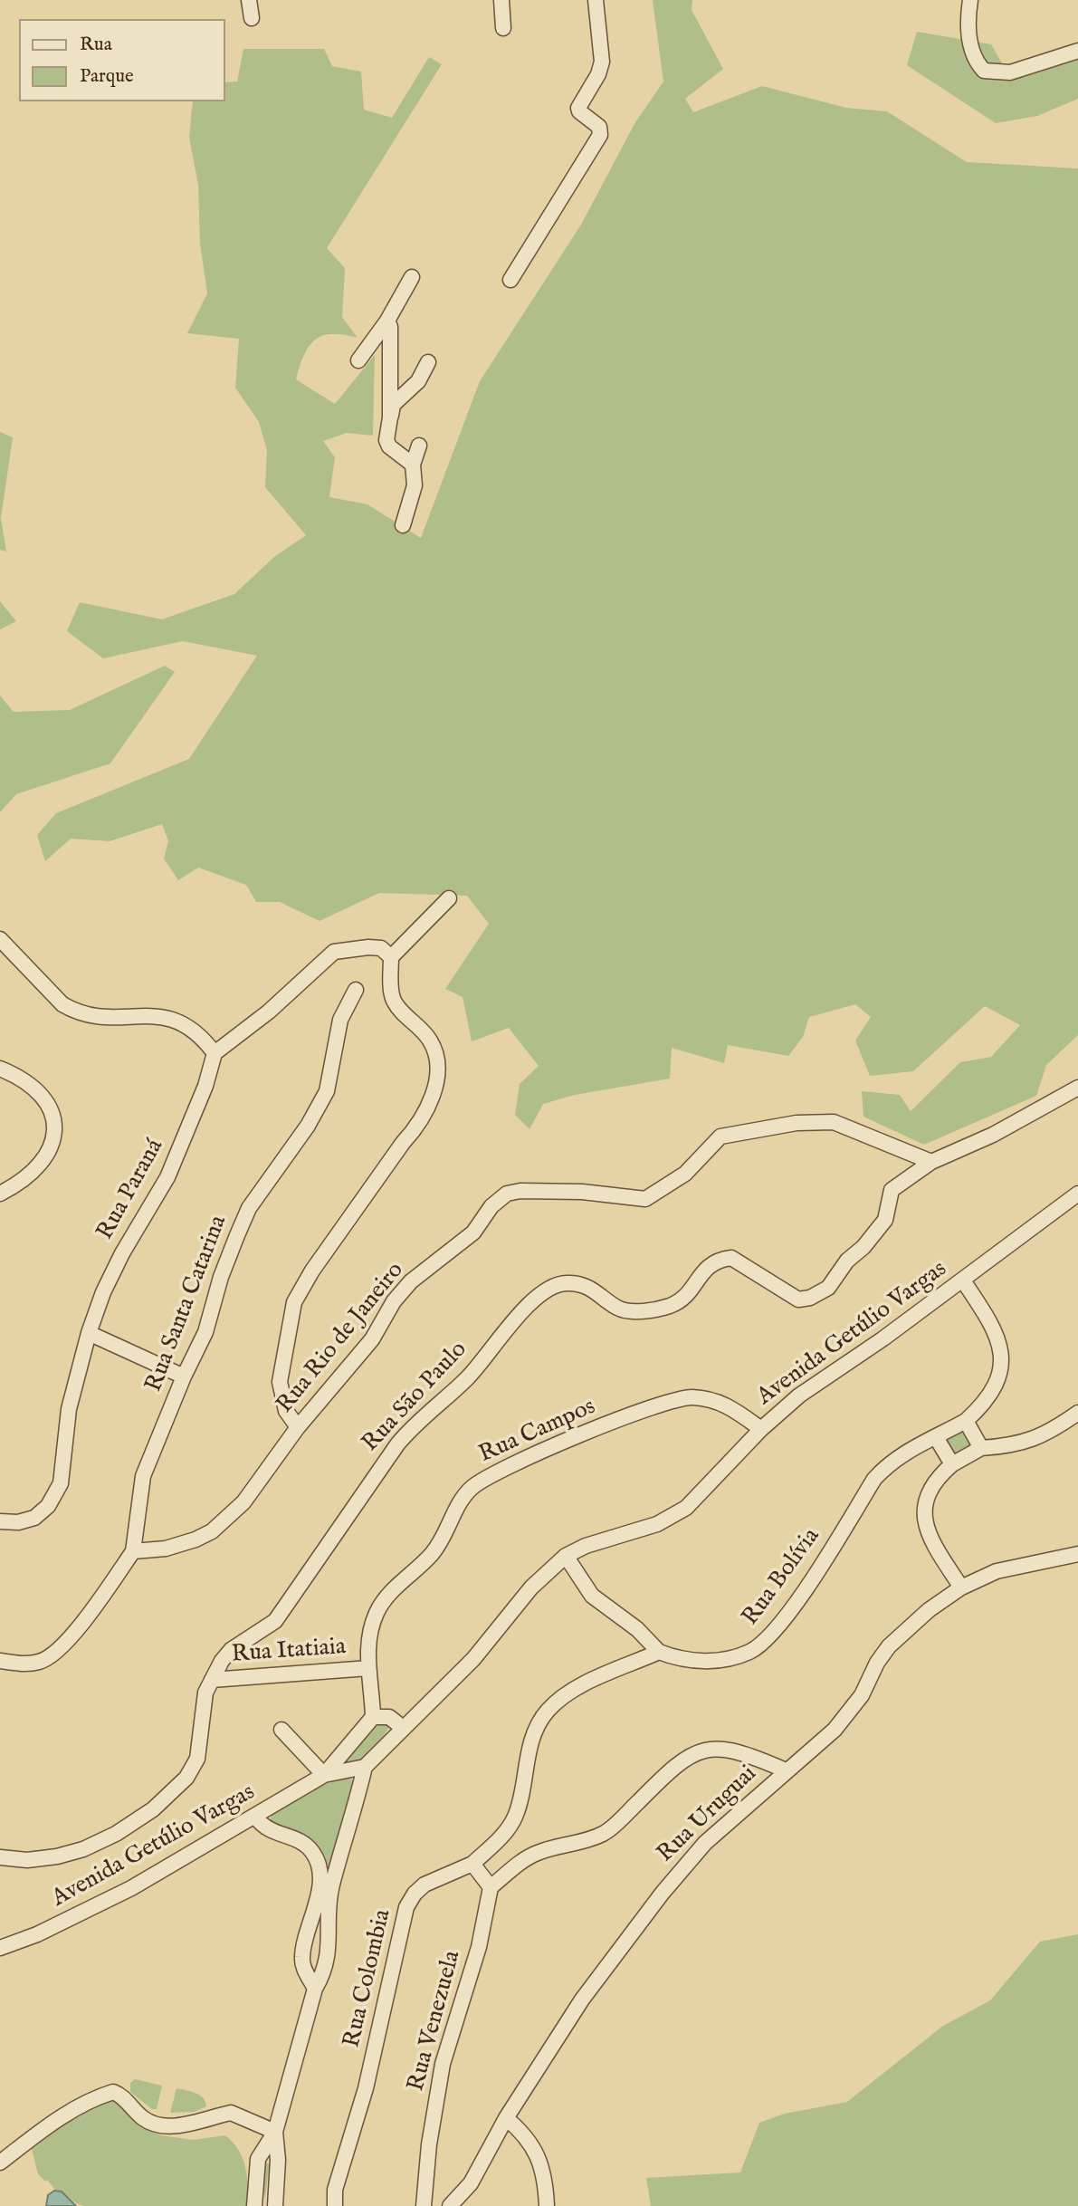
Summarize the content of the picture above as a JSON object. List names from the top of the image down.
{
  "streets": {
    "street": [
      "Rua Paraná",
      "Rua Santa Catarina",
      "Avenida Getúlio Vargas",
      "Rua Rio de Janeiro",
      "Rua São Paulo",
      "Rua Campos",
      "Rua Bolívia",
      "Rua Itatiaia",
      "Rua Uruguai",
      "Rua Colombia",
      "Rua Venezuela"
    ]
  },
  "crossings": [
    ["Rua Santa Catarina", "Rua Rio de Janeiro"],
    ["Avenida Getúlio Vargas", "Rua Campos"],
    ["Avenida Getúlio Vargas", "Rua Bolívia"],
    ["Rua Rio de Janeiro", "Rua São Paulo"],
    ["Rua São Paulo", "Rua Itatiaia"],
    ["Rua Campos", "Rua Itatiaia"]
  ],
  "legend": ["Rua", "Parque"]
}
